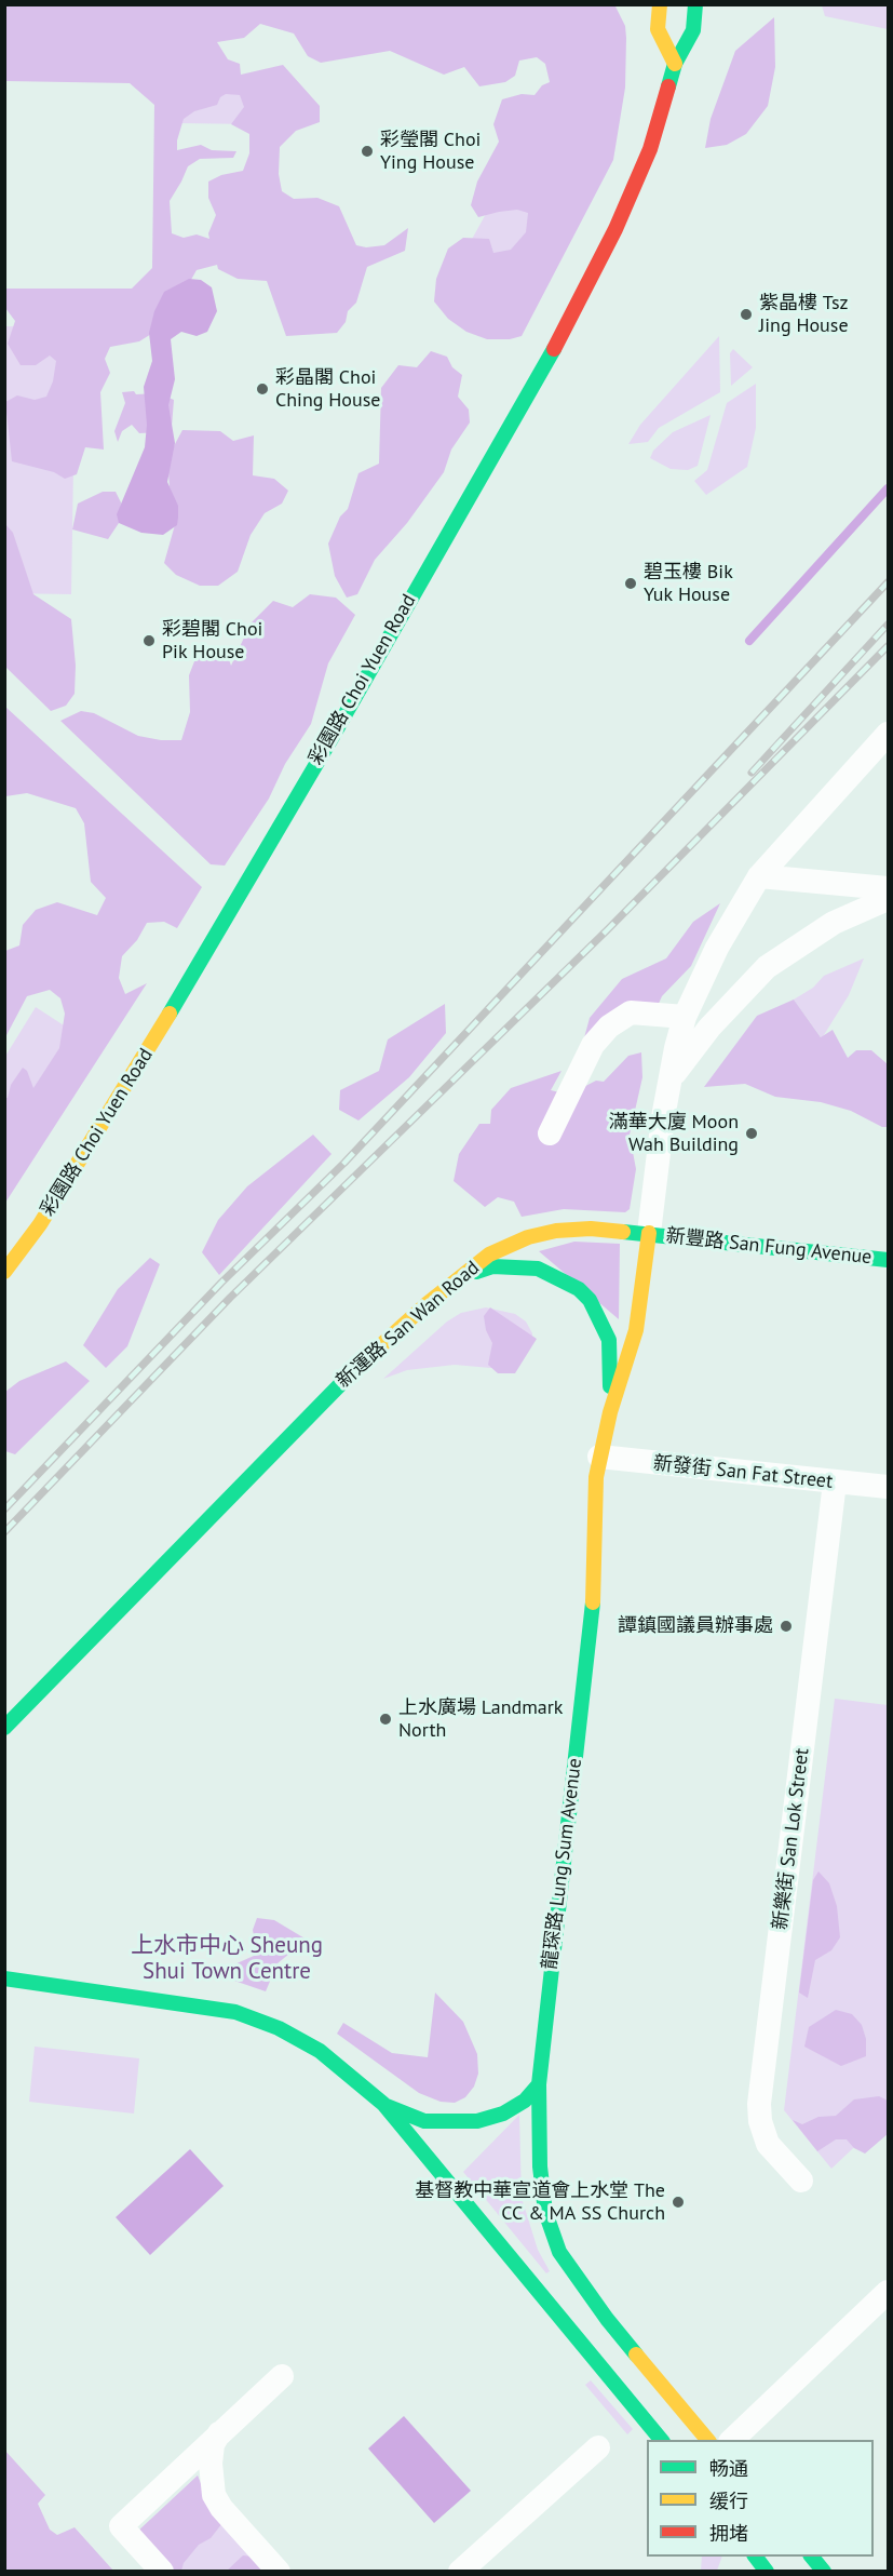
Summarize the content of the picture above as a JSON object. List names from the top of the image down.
{
  "streets": {
    "street": [
      "彩園路 Choi Yuen Road",
      "新豐路 San Fung Avenue",
      "新運路 San Wan Road",
      "新發街 San Fat Street",
      "新樂街 San Lok Street",
      "龍琛路 Lung Sum Avenue"
    ]
  },
  "crossings": [
    ["新豐路 San Fung Avenue", "新運路 San Wan Road"],
    ["新豐路 San Fung Avenue", "龍琛路 Lung Sum Avenue"],
    ["新運路 San Wan Road", "龍琛路 Lung Sum Avenue"],
    ["新發街 San Fat Street", "新樂街 San Lok Street"],
    ["新發街 San Fat Street", "龍琛路 Lung Sum Avenue"]
  ],
  "districts": ["上水市中心 Sheung Shui Town Centre"],
  "places": [
    "彩瑩閣 Choi Ying House",
    "紫晶樓 Tsz Jing House",
    "彩晶閣 Choi Ching House",
    "碧玉樓 Bik Yuk House",
    "彩碧閣 Choi Pik House",
    "滿華大廈 Moon Wah Building",
    "譚鎮國議員辦事處",
    "上水廣場 Landmark North",
    "基督教中華宣道會上水堂 The CC & MA SS Church"
  ],
  "legend": ["畅通", "缓行", "拥堵"]
}
